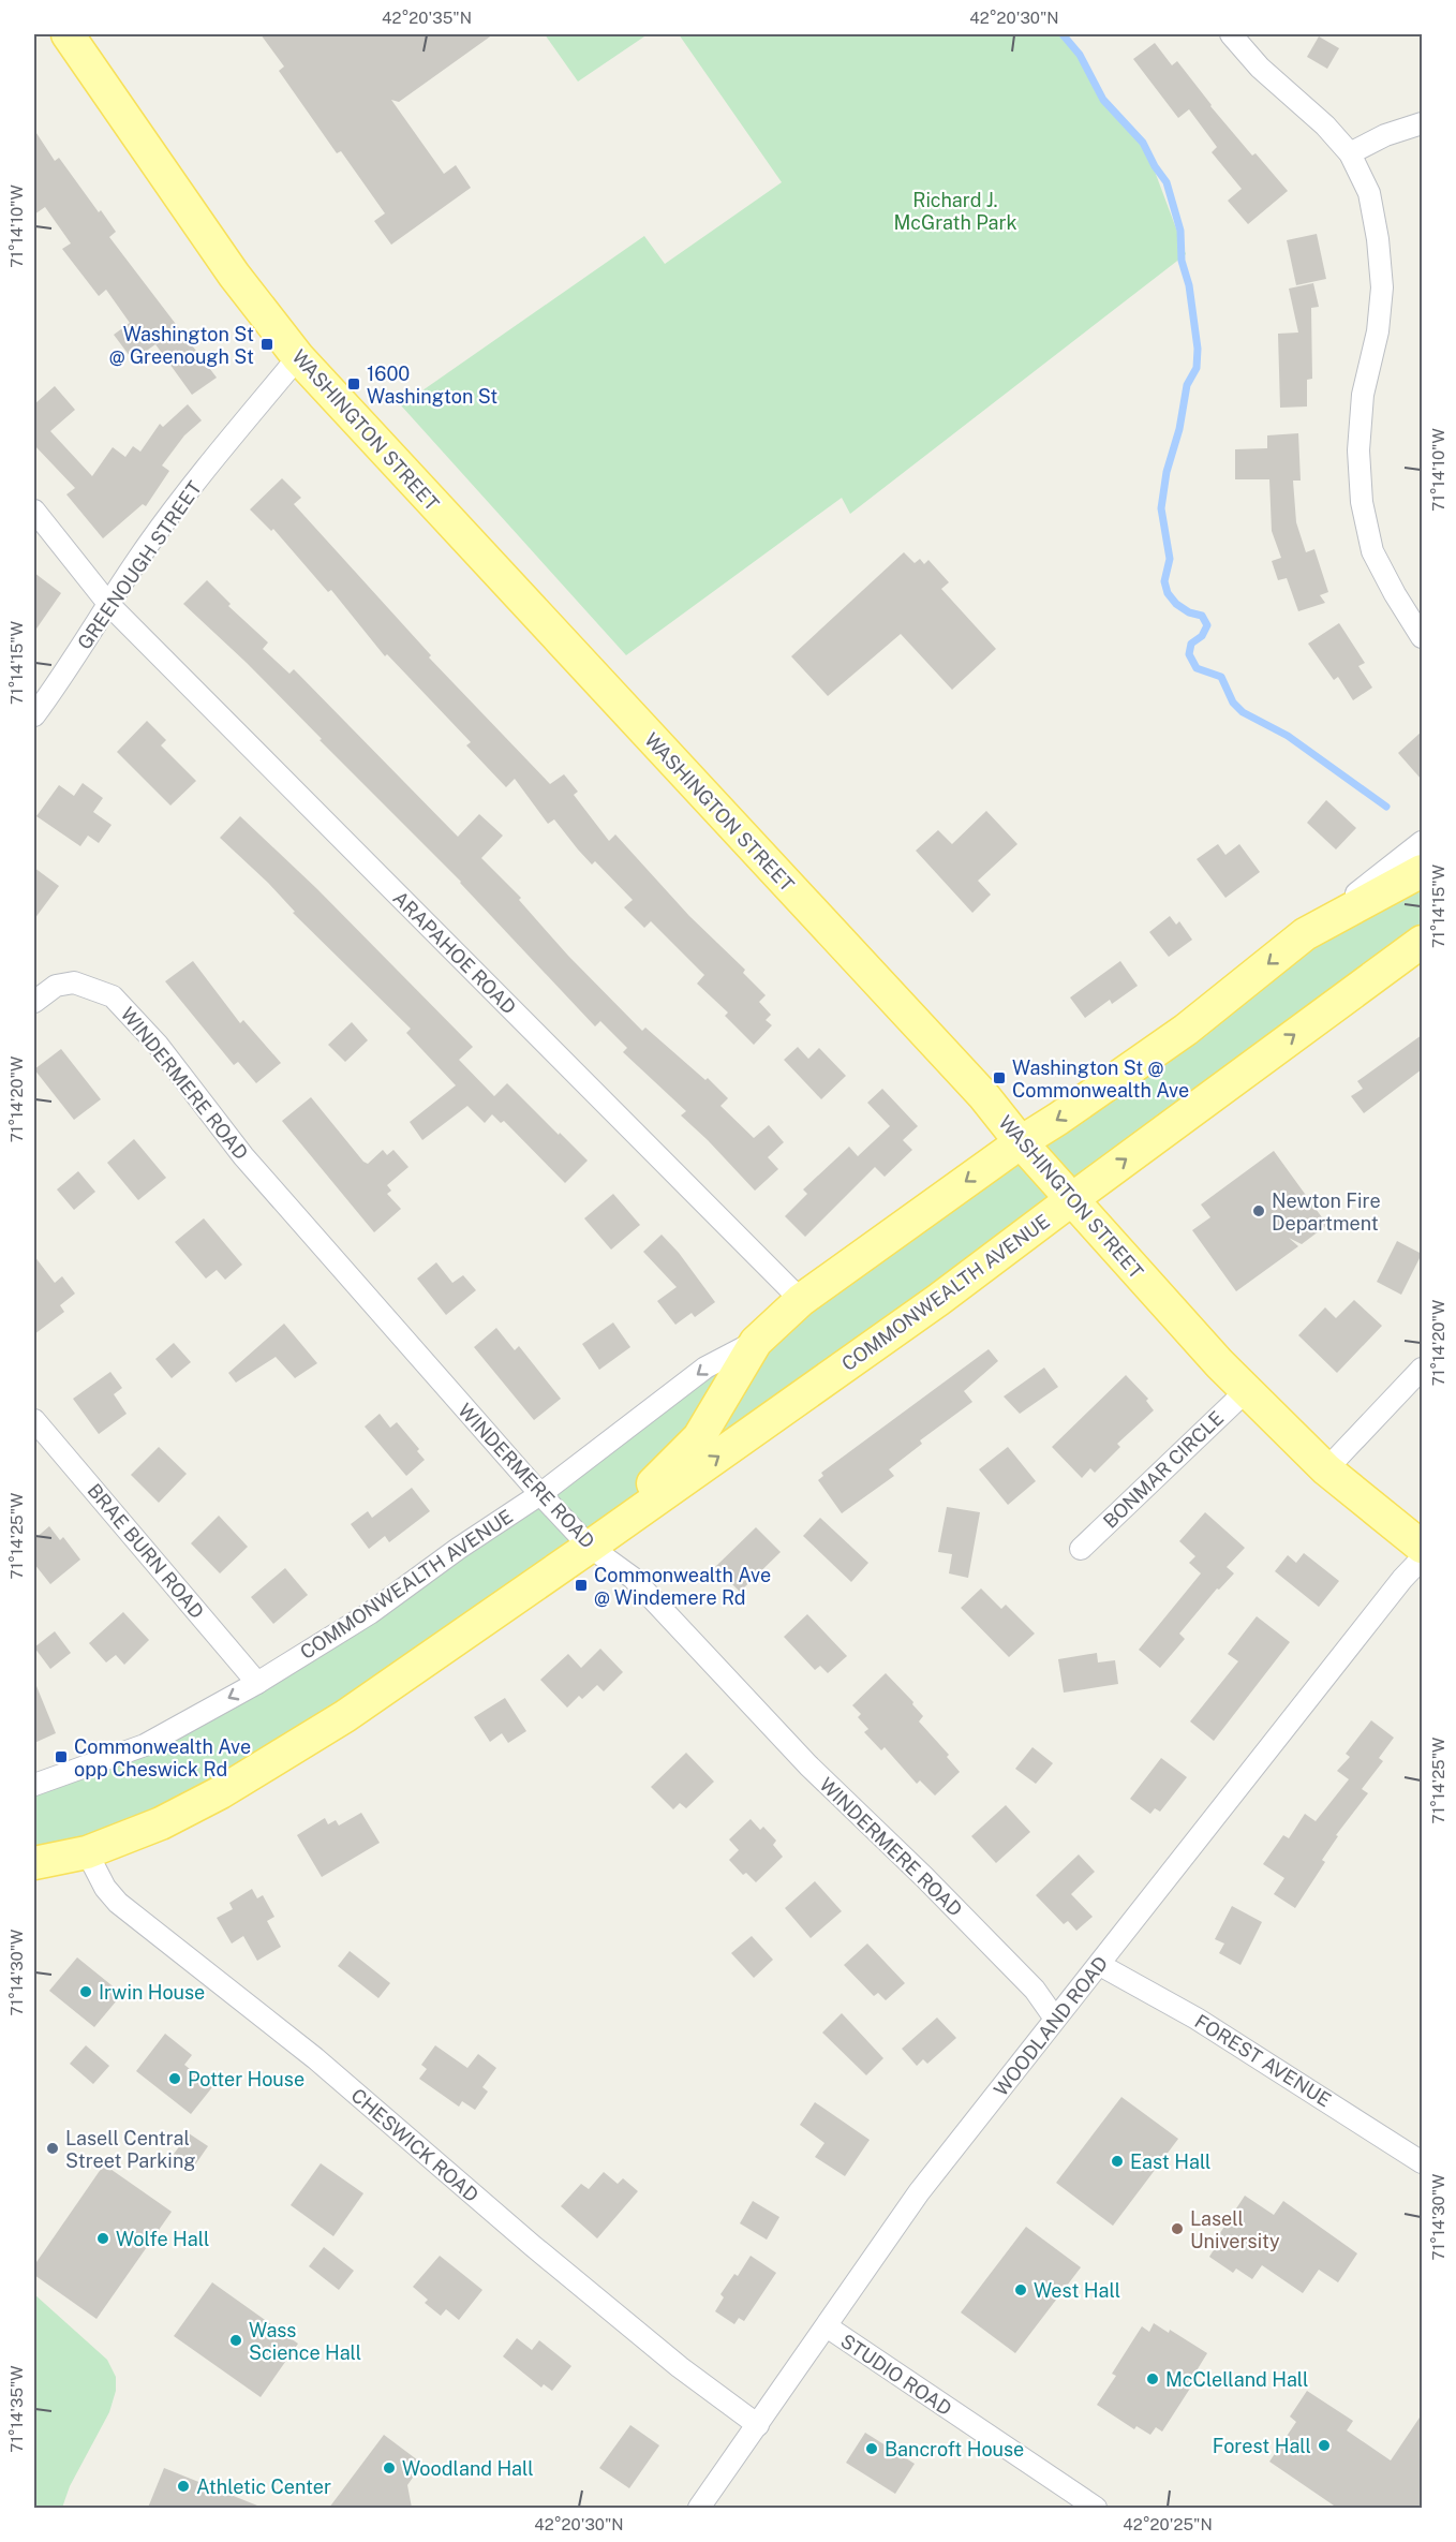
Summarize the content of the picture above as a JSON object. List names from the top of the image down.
{
  "streets": {
    "main road": ["WASHINGTON STREET", "COMMONWEALTH AVENUE"],
    "street": [
      "GREENOUGH STREET",
      "ARAPAHOE ROAD",
      "WINDERMERE ROAD",
      "BONMAR CIRCLE",
      "BRAE BURN ROAD",
      "WOODLAND ROAD",
      "FOREST AVENUE",
      "CHESWICK ROAD",
      "STUDIO ROAD"
    ]
  },
  "crossings": [
    ["WASHINGTON STREET", "GREENOUGH STREET"],
    ["WASHINGTON STREET", "COMMONWEALTH AVENUE"],
    ["WASHINGTON STREET", "BONMAR CIRCLE"],
    ["GREENOUGH STREET", "ARAPAHOE ROAD"],
    ["ARAPAHOE ROAD", "COMMONWEALTH AVENUE"],
    ["WINDERMERE ROAD", "COMMONWEALTH AVENUE"],
    ["WINDERMERE ROAD", "WOODLAND ROAD"],
    ["COMMONWEALTH AVENUE", "BRAE BURN ROAD"],
    ["COMMONWEALTH AVENUE", "CHESWICK ROAD"],
    ["WOODLAND ROAD", "FOREST AVENUE"],
    ["WOODLAND ROAD", "CHESWICK ROAD"],
    ["WOODLAND ROAD", "STUDIO ROAD"]
  ],
  "parks": ["Richard J. McGrath Park"],
  "places": {
    "transit": [
      "Washington St @ Greenough St",
      "1600 Washington St",
      "Washington St @ Commonwealth Ave",
      "Commonwealth Ave @ Windemere Rd",
      "Commonwealth Ave opp Cheswick Rd"
    ],
    "other": [
      "Newton Fire Department",
      "Irwin House",
      "Potter House",
      "Lasell Central Street Parking",
      "East Hall",
      "Lasell University",
      "Wolfe Hall",
      "West Hall",
      "Wass Science Hall",
      "McClelland Hall",
      "Forest Hall",
      "Bancroft House",
      "Woodland Hall",
      "Athletic Center"
    ]
  },
  "coordinates": [
    "42°20'35\"N",
    "42°20'30\"N",
    "71°14'10\"W",
    "71°14'15\"W",
    "71°14'20\"W",
    "71°14'25\"W",
    "71°14'30\"W",
    "71°14'35\"W",
    "42°20'25\"N"
  ]
}
